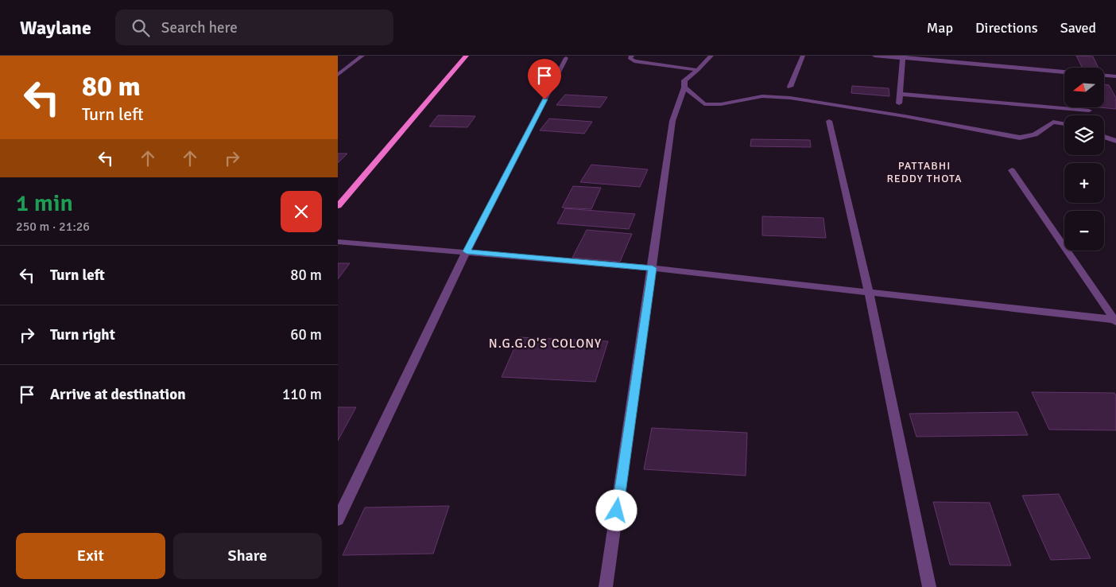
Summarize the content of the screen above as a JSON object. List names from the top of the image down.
{
  "districts": ["PATTABHI REDDY THOTA", "N.G.G.O'S COLONY"],
  "north": "left",
  "page": {
    "header": "Waylane",
    "search": "Search here",
    "nav": ["Map", "Directions", "Saved"],
    "turn": ["80 m", "Turn left"],
    "map_buttons": ["+", "−"],
    "heading": ["1 min", "250 m · 21:26"],
    "list": [
      {
        "name": "Turn left",
        "value": "80 m"
      },
      {
        "name": "Turn right",
        "value": "60 m"
      },
      {
        "name": "Arrive at destination",
        "value": "110 m"
      }
    ],
    "buttons": ["Exit", "Share"]
  }
}
